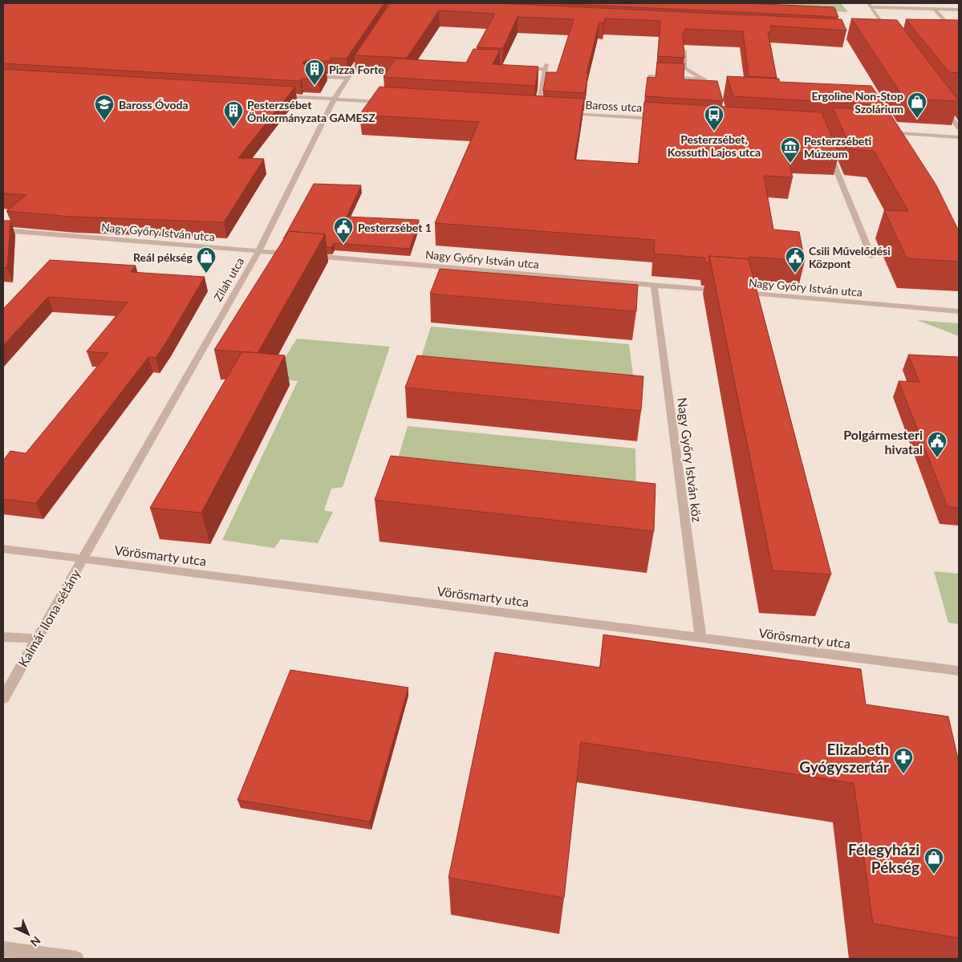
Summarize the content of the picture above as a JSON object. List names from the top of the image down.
{
  "streets": {
    "street": [
      "Baross utca",
      "Nagy Győry István utca",
      "Zilah utca",
      "Nagy Győry István köz",
      "Vörösmarty utca",
      "Kalmár Ilona sétány"
    ]
  },
  "crossings": [
    ["Nagy Győry István utca", "Zilah utca"],
    ["Nagy Győry István utca", "Nagy Győry István köz"],
    ["Zilah utca", "Vörösmarty utca"],
    ["Zilah utca", "Kalmár Ilona sétány"],
    ["Nagy Győry István köz", "Vörösmarty utca"],
    ["Vörösmarty utca", "Kalmár Ilona sétány"]
  ],
  "places": {
    "building": ["Pizza Forte", "Pesterzsébet Önkormányzata GAMESZ"],
    "shop": ["Ergoline Non-Stop Szolárium", "Reál pékség", "Félegyházi Pékség"],
    "school or university": ["Baross Óvoda"],
    "bus stop": ["Pesterzsébet, Kossuth Lajos utca"],
    "museum": ["Pesterzsébeti Múzeum"],
    "public building": ["Pesterzsébet 1", "Csili Művelődési Központ", "Polgármesteri hivatal"],
    "pharmacy": ["Elizabeth Gyógyszertár"]
  },
  "north": "bottom right"
}
